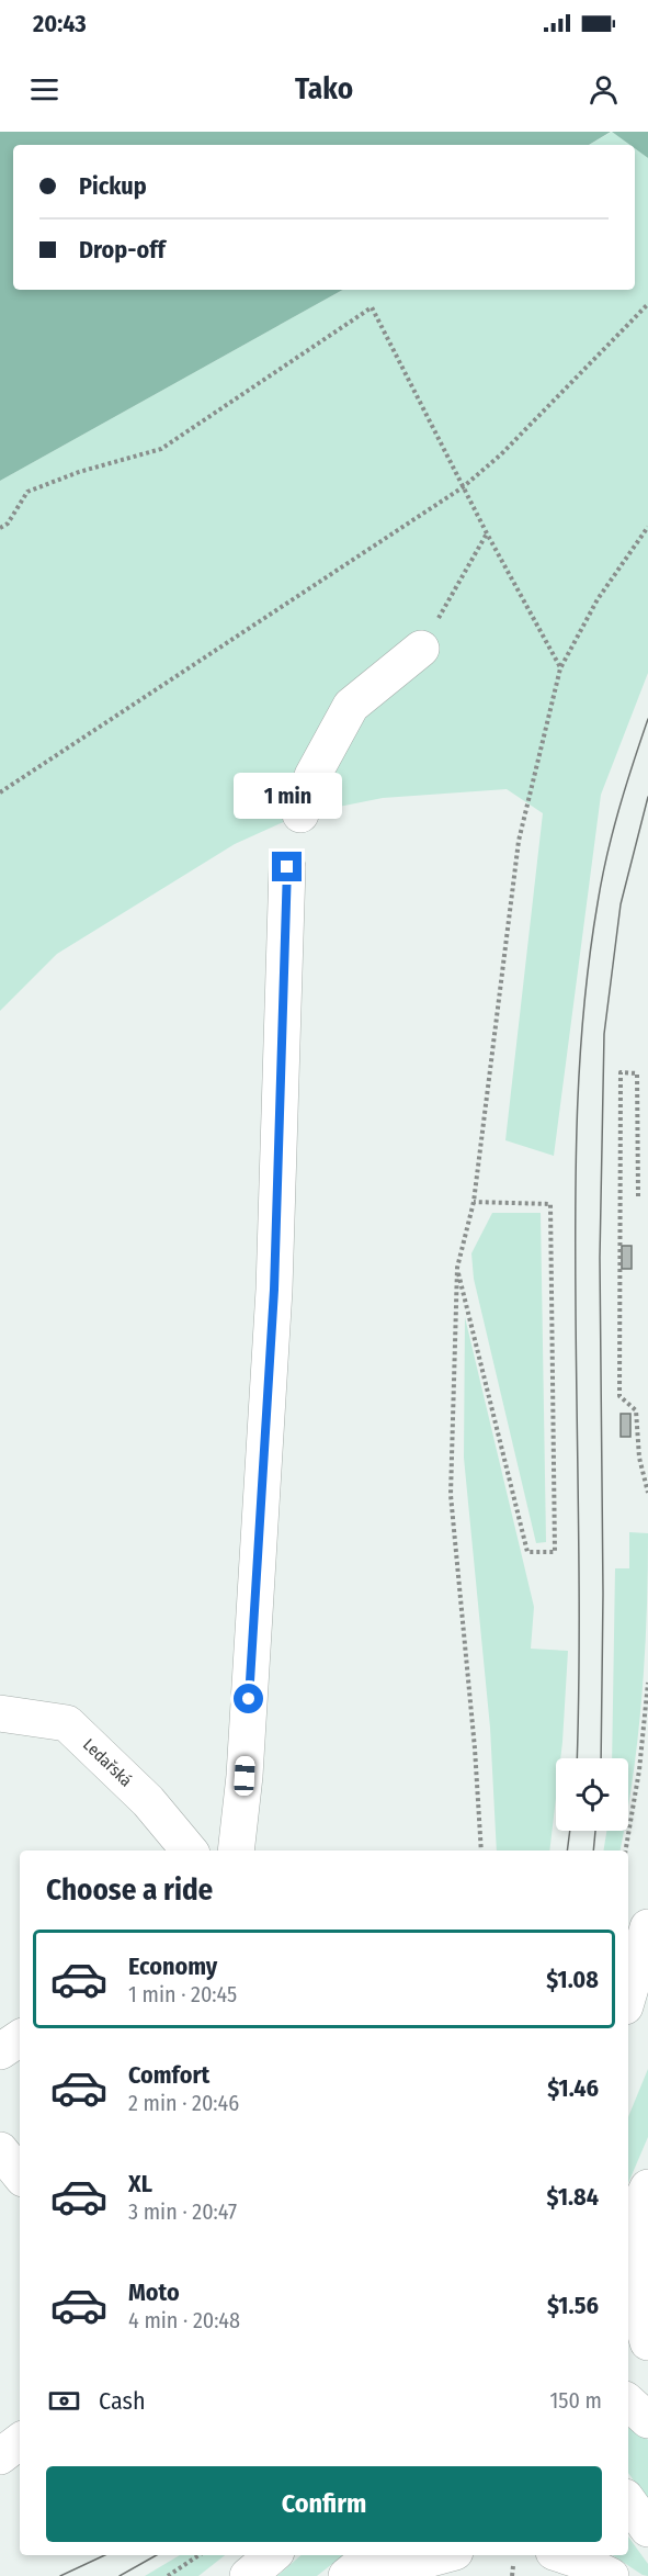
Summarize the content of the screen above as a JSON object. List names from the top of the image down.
{
  "streets": {
    "main road": ["Ledařská"]
  },
  "page": {
    "status": "20:43",
    "header": "Tako",
    "banner": ["Pickup", "Drop-off"],
    "bubble": "1 min",
    "heading": "Choose a ride",
    "list": [
      {
        "name": "Economy",
        "note": "1 min · 20:45",
        "value": "$1.08"
      },
      {
        "name": "Comfort",
        "note": "2 min · 20:46",
        "value": "$1.46"
      },
      {
        "name": "XL",
        "note": "3 min · 20:47",
        "value": "$1.84"
      },
      {
        "name": "Moto",
        "note": "4 min · 20:48",
        "value": "$1.56"
      }
    ],
    "pay": ["Cash", "150 m"],
    "buttons": "Confirm"
  }
}
